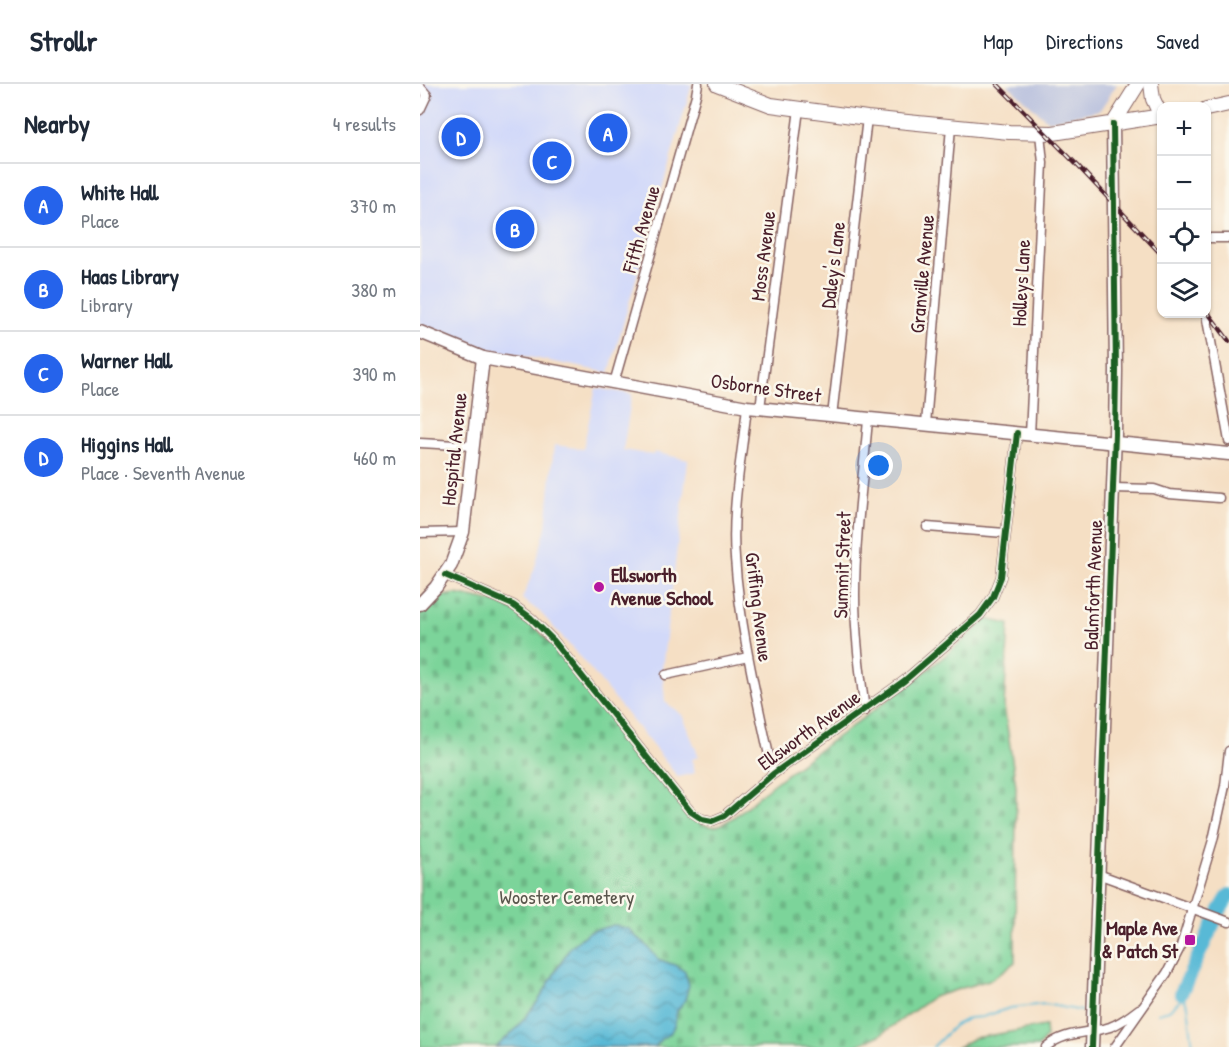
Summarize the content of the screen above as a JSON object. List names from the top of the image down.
{
  "streets": {
    "street": [
      "Fifth Avenue",
      "Moss Avenue",
      "Daley's Lane",
      "Granville Avenue",
      "Holleys Lane",
      "Osborne Street",
      "Hospital Avenue",
      "Summit Street",
      "Balmforth Avenue",
      "Griffing Avenue",
      "Ellsworth Avenue"
    ]
  },
  "crossings": [
    ["Fifth Avenue", "Osborne Street"],
    ["Moss Avenue", "Osborne Street"],
    ["Moss Avenue", "Griffing Avenue"],
    ["Daley's Lane", "Osborne Street"],
    ["Granville Avenue", "Osborne Street"],
    ["Holleys Lane", "Osborne Street"],
    ["Holleys Lane", "Ellsworth Avenue"],
    ["Osborne Street", "Hospital Avenue"],
    ["Osborne Street", "Summit Street"],
    ["Osborne Street", "Balmforth Avenue"],
    ["Osborne Street", "Griffing Avenue"],
    ["Osborne Street", "Ellsworth Avenue"],
    ["Hospital Avenue", "Ellsworth Avenue"],
    ["Summit Street", "Ellsworth Avenue"],
    ["Griffing Avenue", "Ellsworth Avenue"]
  ],
  "parks": ["Wooster Cemetery"],
  "places": {
    "other": ["Ellsworth Avenue School"],
    "transit": ["Maple Ave & Patch St"]
  },
  "page": {
    "header": "Strollr",
    "nav": ["Map", "Directions", "Saved"],
    "heading": ["Nearby", "4 results"],
    "map_buttons": ["+", "−"],
    "pins": [
      "A",
      "D",
      "C",
      "B"
    ],
    "list": [
      {
        "mark": "A",
        "name": "White Hall",
        "note": "Place",
        "value": "370 m"
      },
      {
        "mark": "B",
        "name": "Haas Library",
        "note": "Library",
        "value": "380 m"
      },
      {
        "mark": "C",
        "name": "Warner Hall",
        "note": "Place",
        "value": "390 m"
      },
      {
        "mark": "D",
        "name": "Higgins Hall",
        "note": "Place · Seventh Avenue",
        "value": "460 m"
      }
    ]
  }
}
